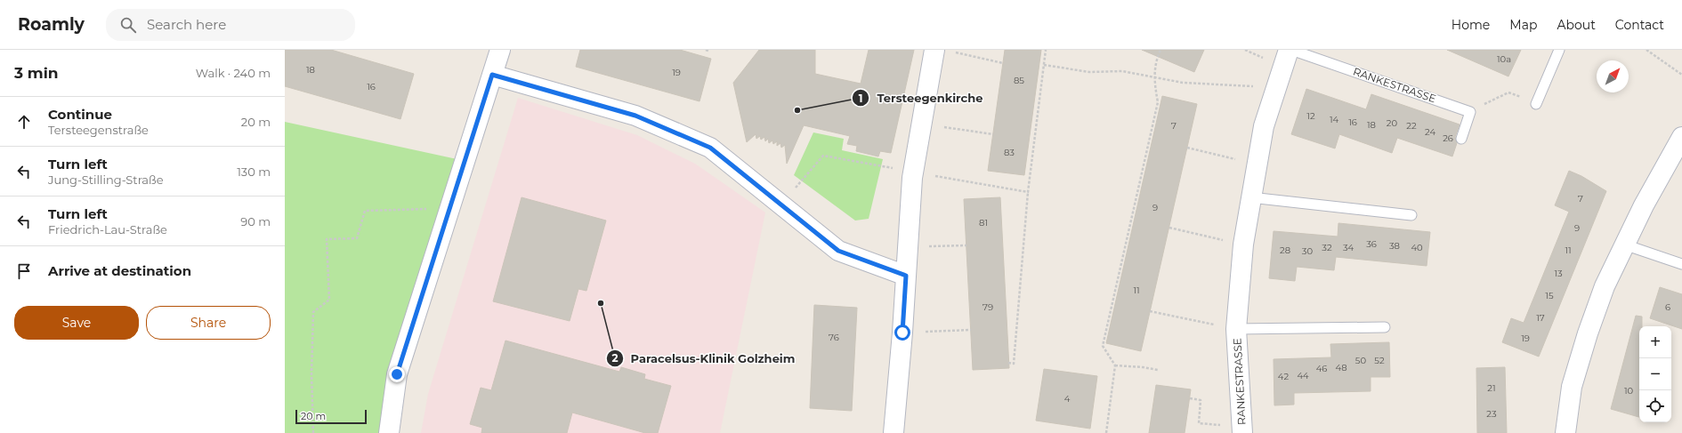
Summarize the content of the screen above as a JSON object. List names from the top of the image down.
{
  "streets": {
    "street": ["RANKESTRASSE"]
  },
  "places": ["Tersteegenkirche", "Paracelsus-Klinik Golzheim"],
  "house_numbers": [
    "10a",
    "18",
    "19",
    "85",
    "16",
    "12",
    "14",
    "16",
    "20",
    "18",
    "7",
    "22",
    "24",
    "26",
    "83",
    "7",
    "9",
    "81",
    "9",
    "36",
    "38",
    "32",
    "34",
    "40",
    "28",
    "11",
    "30",
    "13",
    "11",
    "15",
    "79",
    "6",
    "17",
    "76",
    "19",
    "50",
    "52",
    "48",
    "46",
    "44",
    "42",
    "21",
    "10",
    "4",
    "23"
  ],
  "scale_bar": "20 m",
  "north": "top right",
  "page": {
    "header": "Roamly",
    "search": "Search here",
    "nav": [
      "Home",
      "Map",
      "About",
      "Contact"
    ],
    "heading": ["3 min", "Walk · 240 m"],
    "list": [
      ["Continue", "Tersteegenstraße", "20 m"],
      ["Turn left", "Jung-Stilling-Straße", "130 m"],
      ["Turn left", "Friedrich-Lau-Straße", "90 m"],
      "Arrive at destination"
    ],
    "buttons": ["Save", "Share"],
    "map_buttons": ["+", "−"],
    "scale": "20 m"
  }
}
